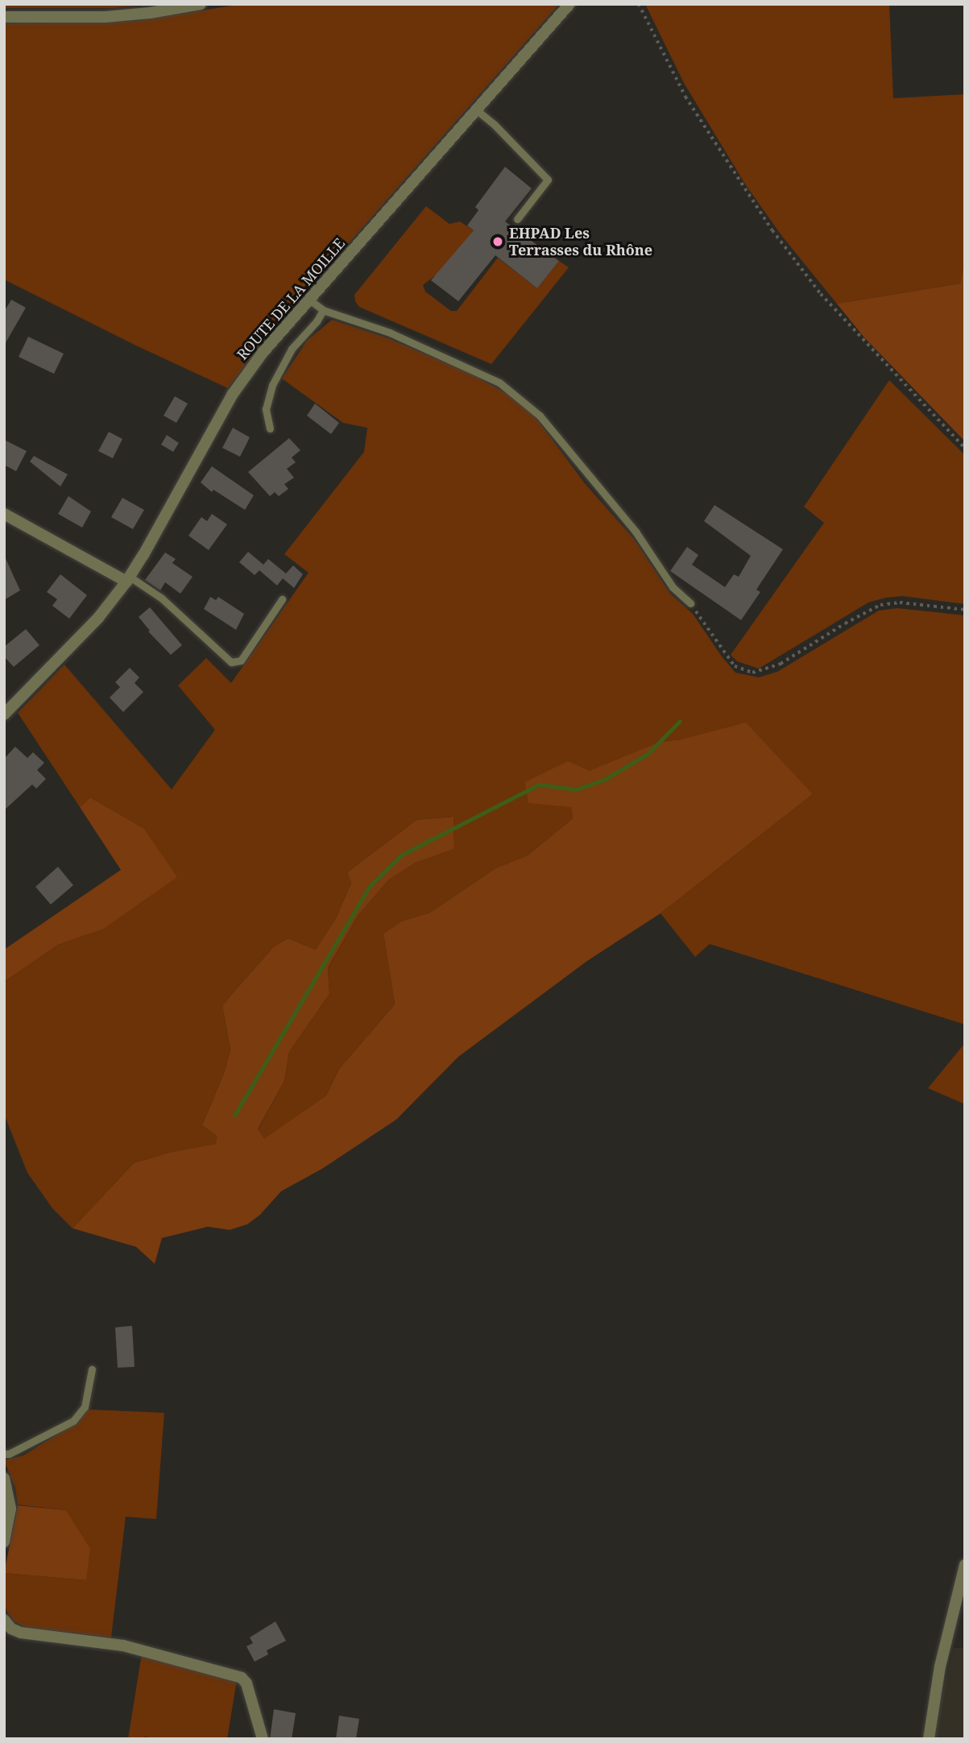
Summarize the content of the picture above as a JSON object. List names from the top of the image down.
{
  "streets": {
    "street": ["ROUTE DE LA MOILLE"]
  },
  "places": ["EHPAD Les Terrasses du Rhône"]
}
